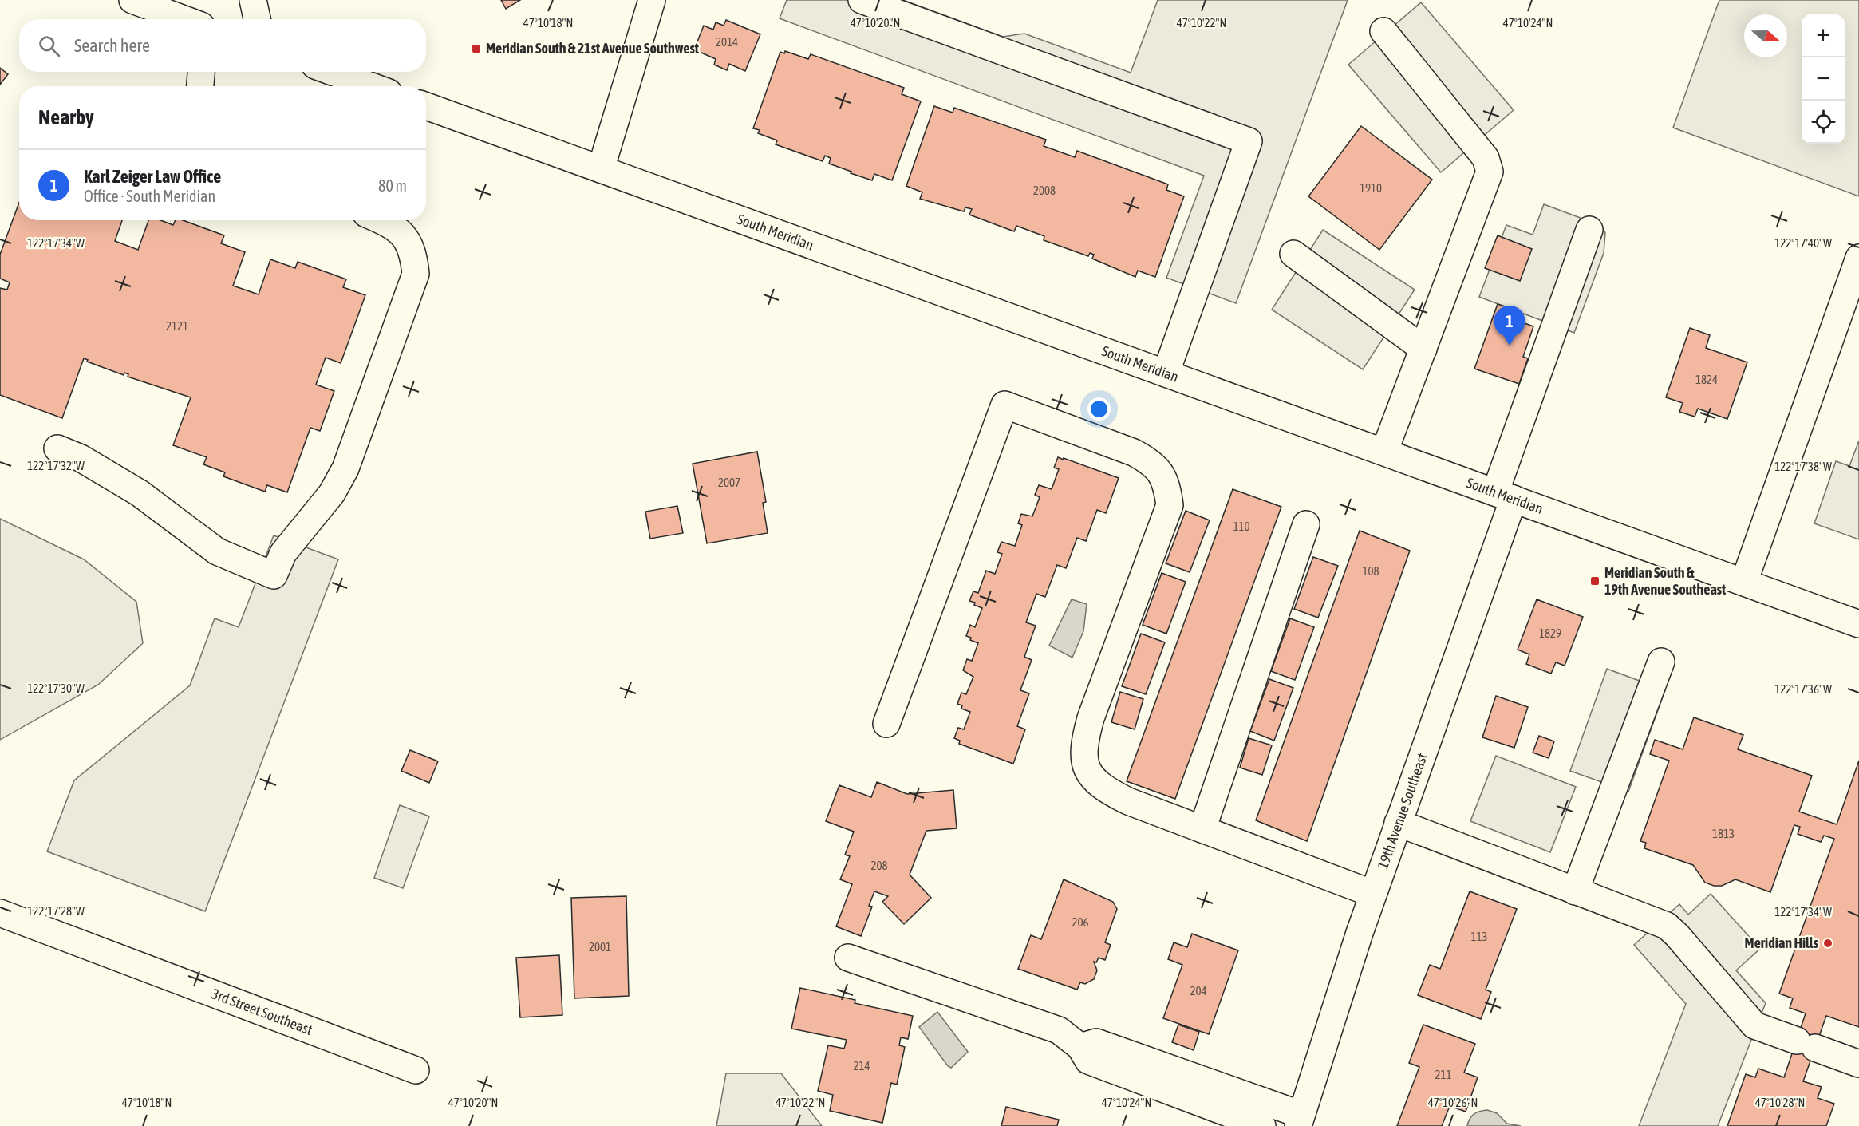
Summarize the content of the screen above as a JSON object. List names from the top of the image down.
{
  "streets": {
    "main road": ["South Meridian", "19th Avenue Southeast", "3rd Street Southeast"]
  },
  "crossings": [
    ["South Meridian", "19th Avenue Southeast"]
  ],
  "places": {
    "transit": ["Meridian South & 21st Avenue Southwest", "Meridian South & 19th Avenue Southeast"],
    "other": ["Meridian Hills"]
  },
  "house_numbers": [
    "2014",
    "1910",
    "2008",
    "2121",
    "1824",
    "2007",
    "110",
    "108",
    "1829",
    "1813",
    "208",
    "206",
    "113",
    "2001",
    "204",
    "214",
    "211"
  ],
  "north": "right",
  "page": {
    "map_buttons": ["+", "−"],
    "search": "Search here",
    "heading": "Nearby",
    "list": [
      {
        "mark": "1",
        "name": "Karl Zeiger Law Office",
        "note": "Office · South Meridian",
        "value": "80 m"
      }
    ],
    "pins": "1"
  },
  "coordinates": [
    "47°10'18\"N",
    "47°10'20\"N",
    "47°10'22\"N",
    "47°10'24\"N",
    "122°17'34\"W",
    "122°17'40\"W",
    "122°17'32\"W",
    "122°17'38\"W",
    "122°17'30\"W",
    "122°17'36\"W",
    "122°17'28\"W",
    "47°10'26\"N",
    "47°10'28\"N"
  ]
}
